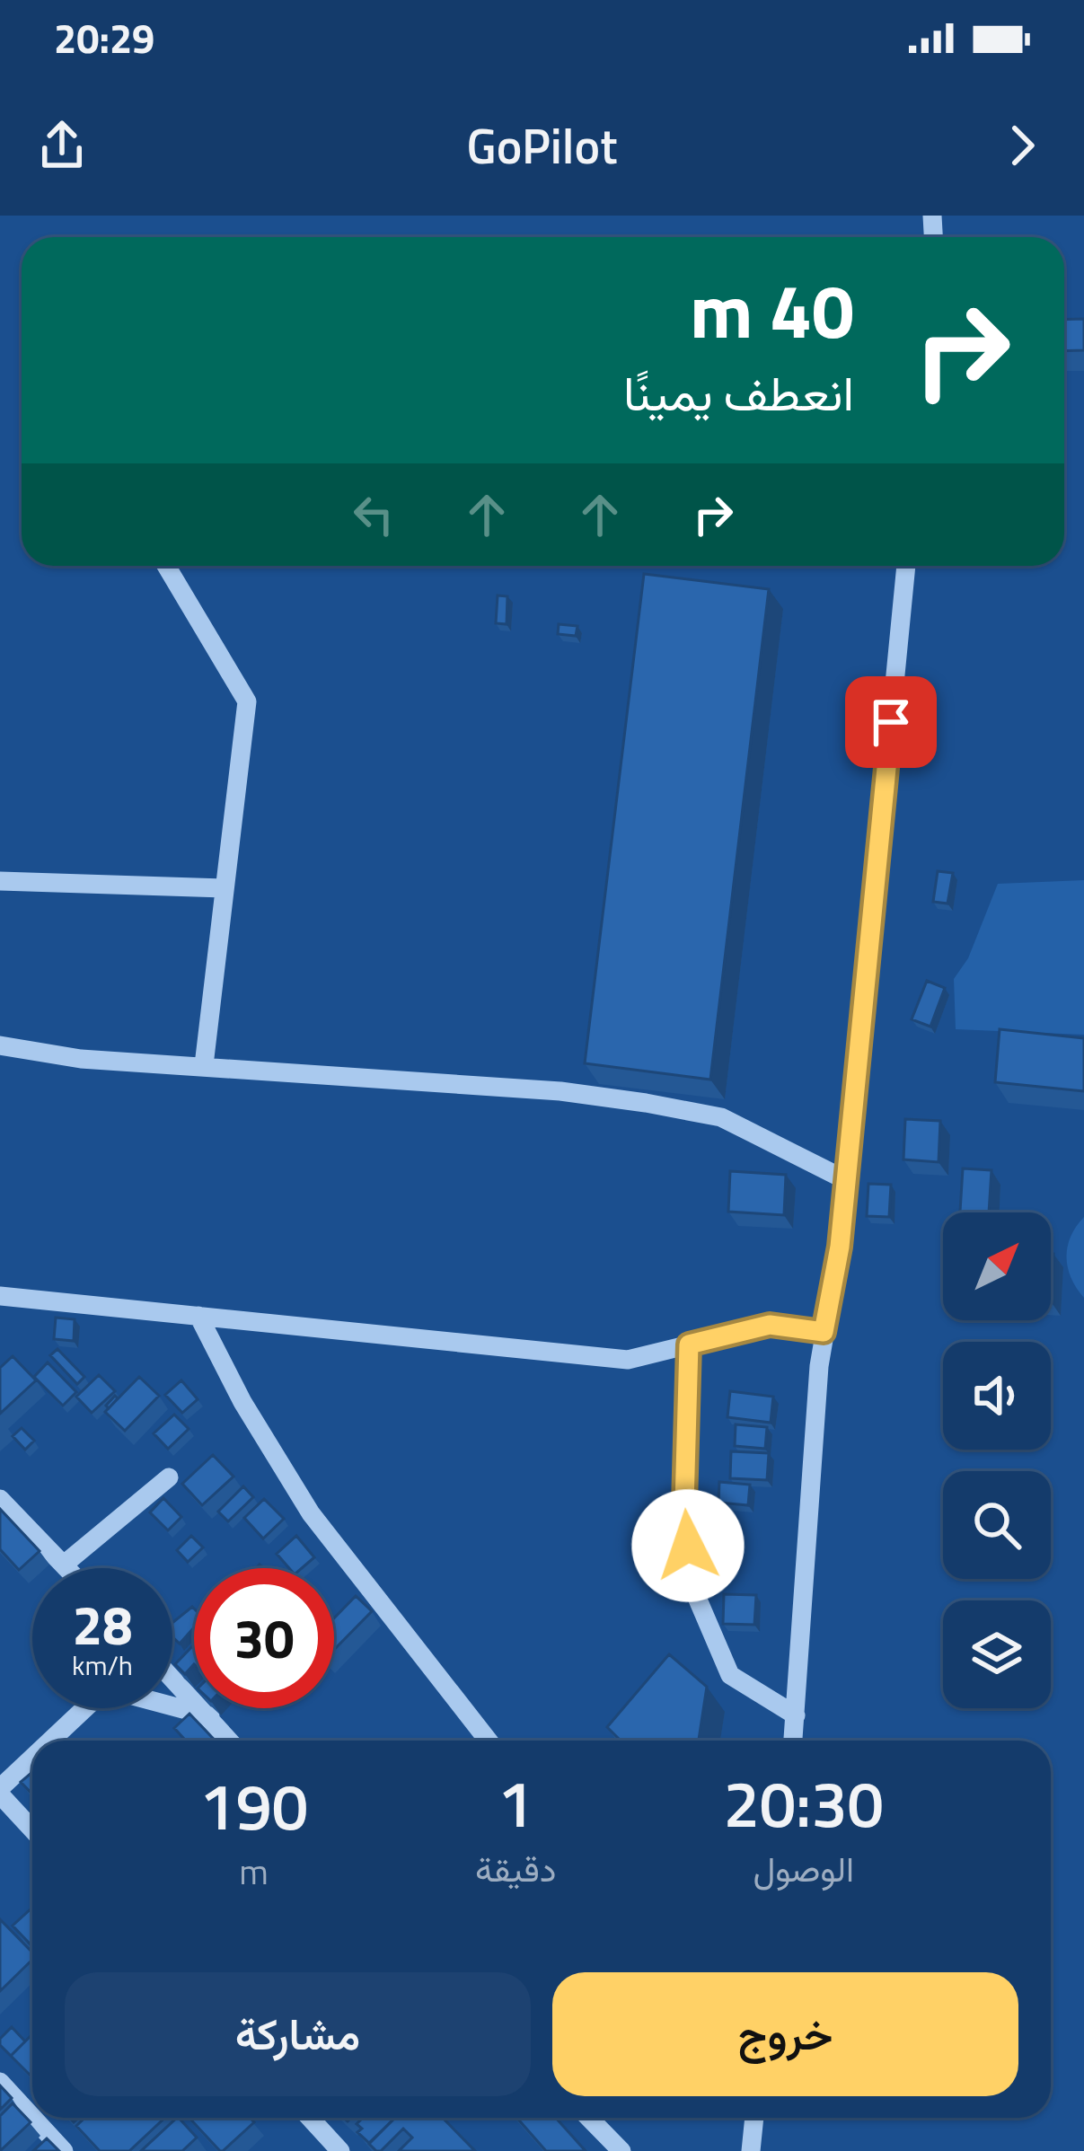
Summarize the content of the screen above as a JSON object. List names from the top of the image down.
{
  "north": "top right",
  "page": {
    "status": "20:29",
    "header": "GoPilot",
    "turn": ["40 m", "انعطف يمينًا"],
    "speed": "28 km/h",
    "limit": "30",
    "eta": [
      "20:30",
      "الوصول",
      "1",
      "دقيقة",
      "190",
      "m"
    ],
    "buttons": ["خروج", "مشاركة"]
  }
}
